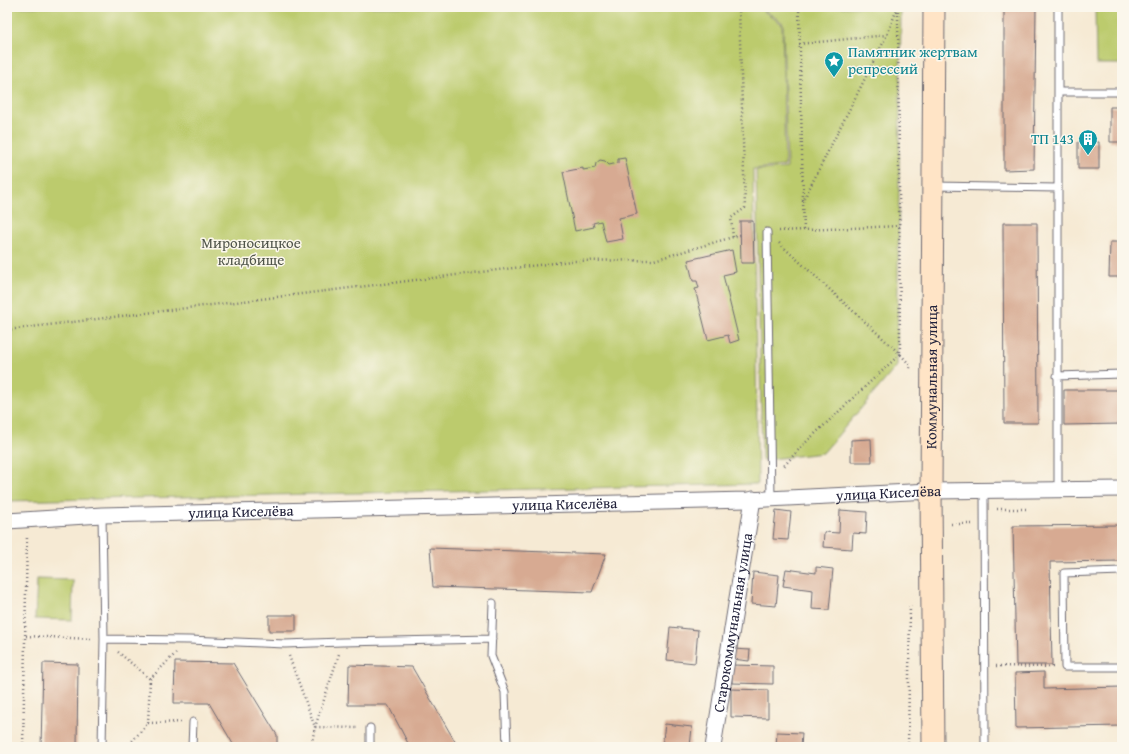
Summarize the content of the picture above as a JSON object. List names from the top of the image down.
{
  "streets": {
    "main road": ["Коммунальная улица"],
    "street": ["улица Киселёва", "Старокоммунальная улица"]
  },
  "crossings": [
    ["Коммунальная улица", "улица Киселёва"],
    ["улица Киселёва", "Старокоммунальная улица"]
  ],
  "parks": ["Мироносицкое кладбище"],
  "places": {
    "place": ["Памятник жертвам репрессий"],
    "building": ["ТП 143"]
  }
}
